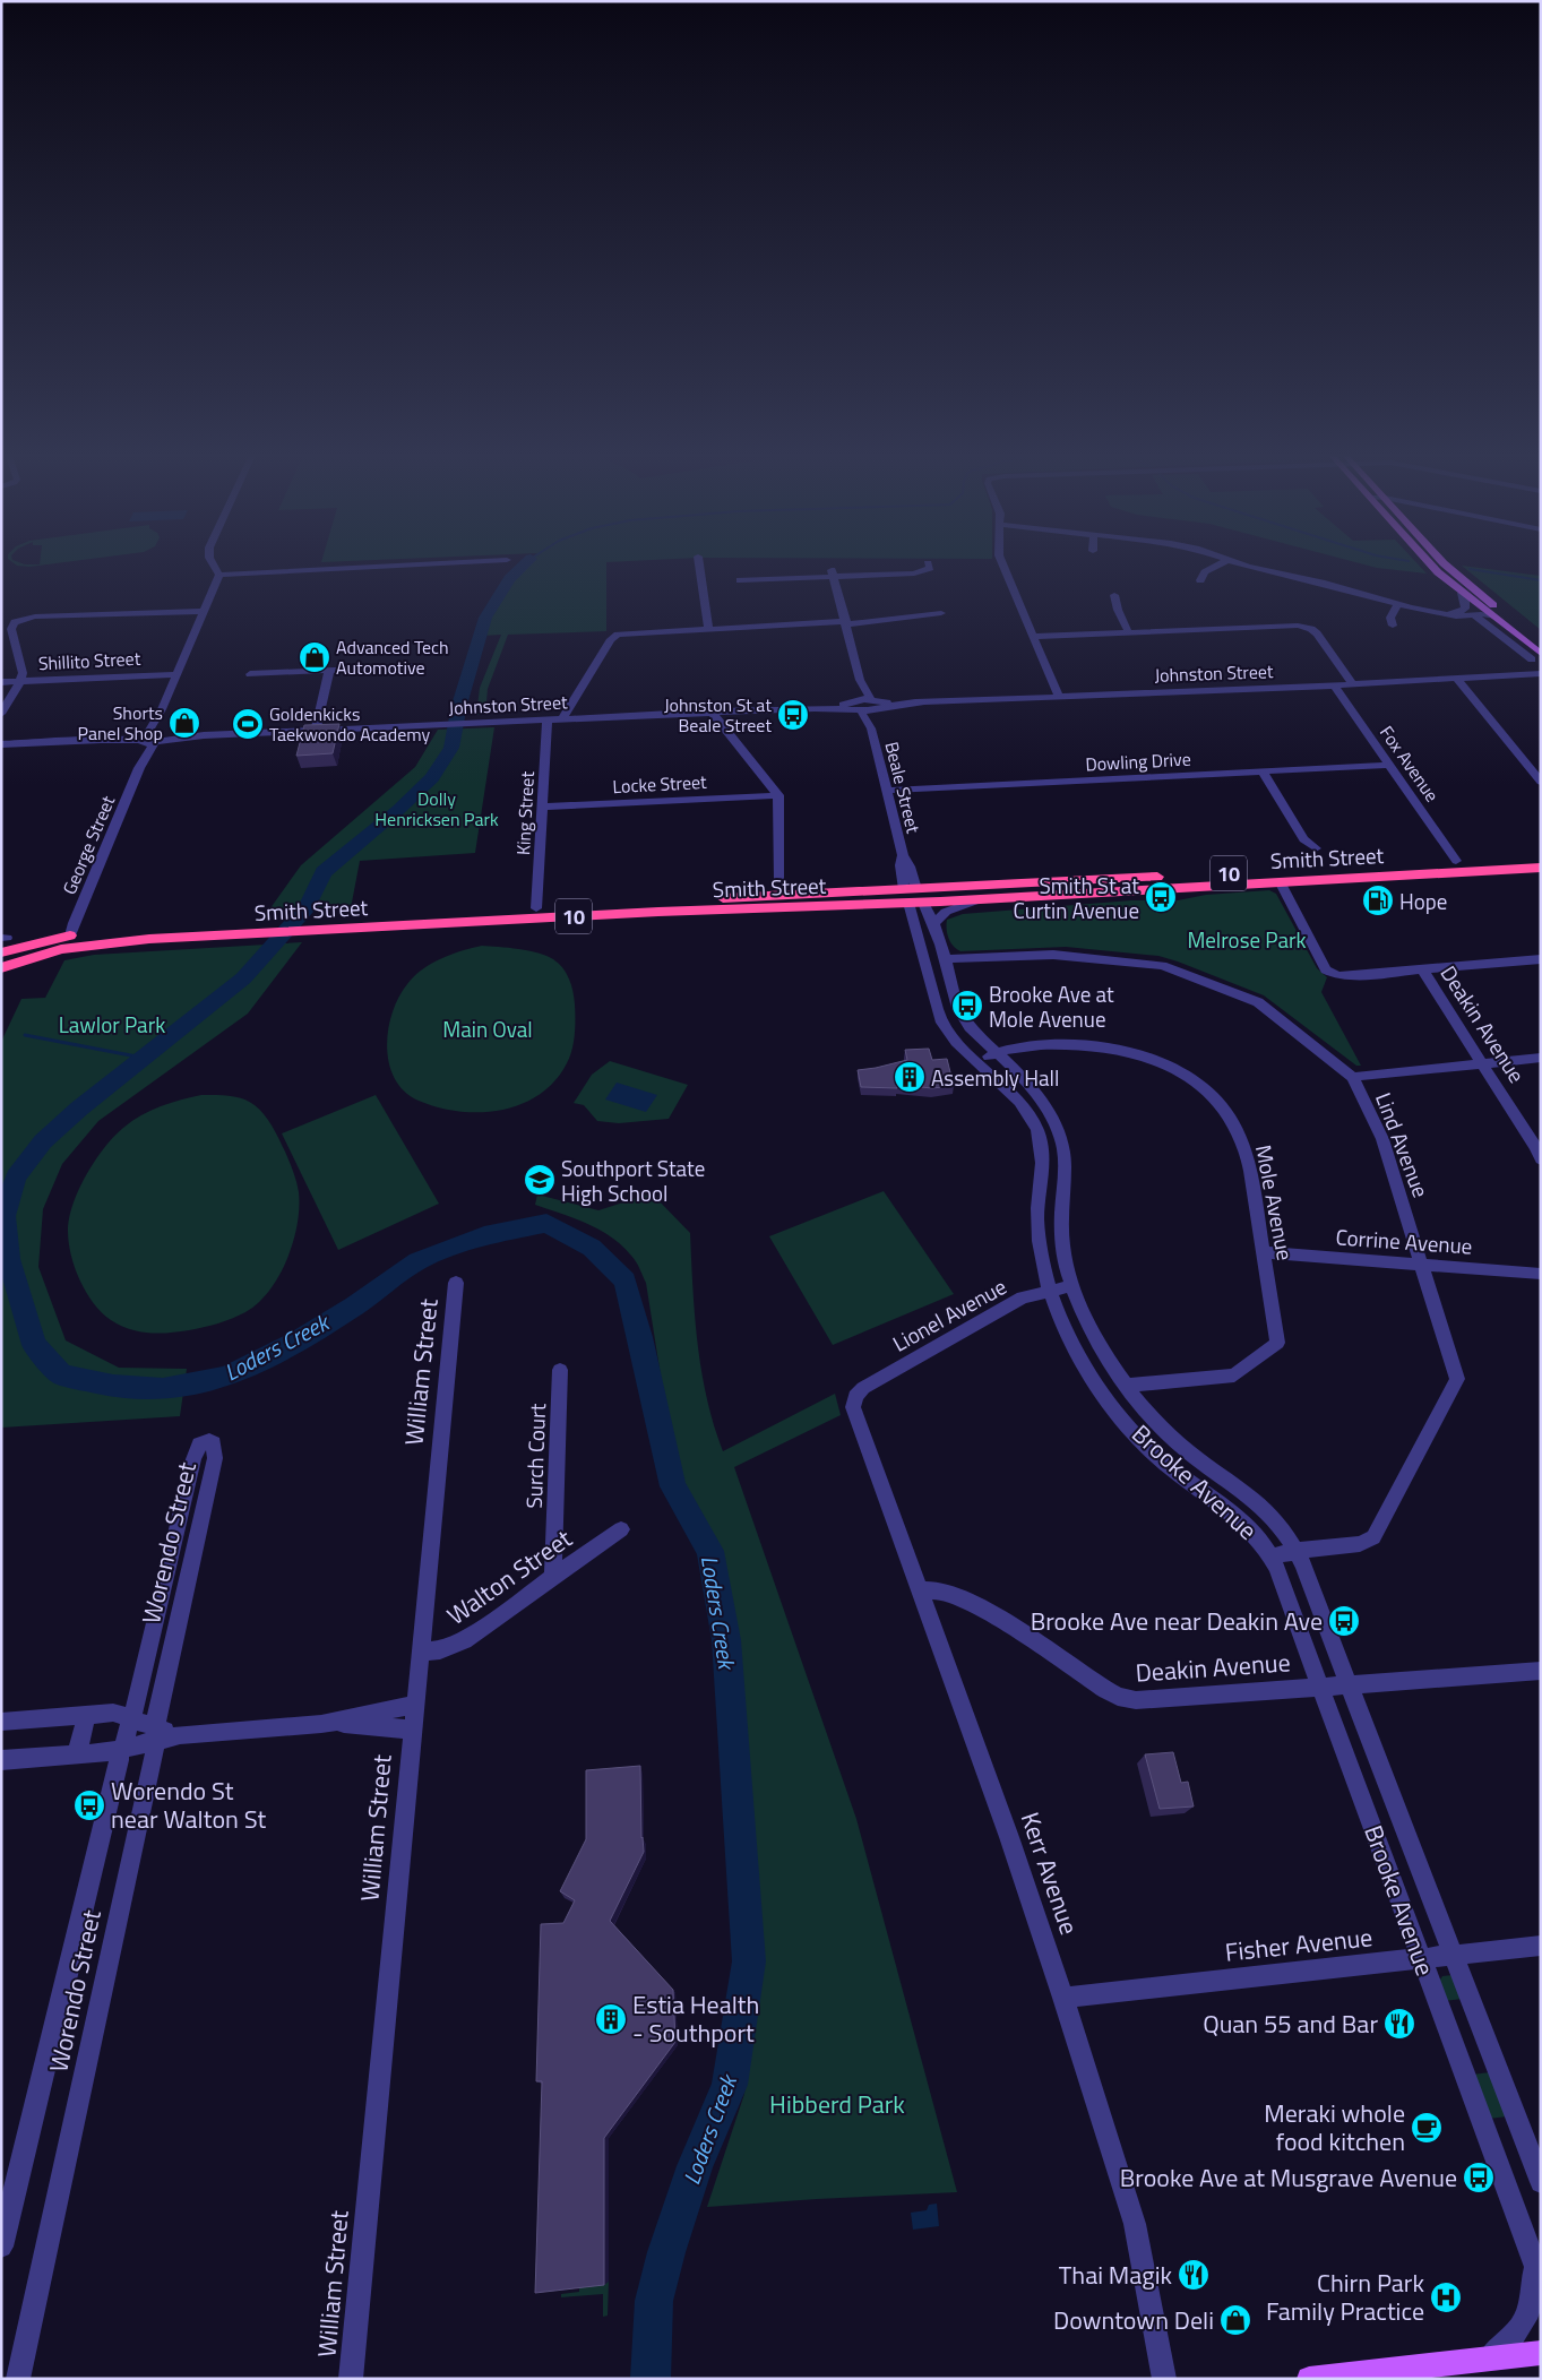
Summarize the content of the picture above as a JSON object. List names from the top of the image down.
{
  "streets": {
    "highway": ["Smith Street", "10"],
    "street": [
      "Shillito Street",
      "Johnston Street",
      "Dowling Drive",
      "Fox Avenue",
      "Locke Street",
      "Beale Street",
      "King Street",
      "George Street",
      "Deakin Avenue",
      "Lind Avenue",
      "Mole Avenue",
      "Corrine Avenue",
      "Lionel Avenue",
      "William Street",
      "Surch Court",
      "Brooke Avenue",
      "Worendo Street",
      "Walton Street",
      "Kerr Avenue",
      "Fisher Avenue"
    ]
  },
  "crossings": [
    ["Shillito Street", "George Street"],
    ["Johnston Street", "Fox Avenue"],
    ["Johnston Street", "Beale Street"],
    ["Johnston Street", "King Street"],
    ["Johnston Street", "George Street"],
    ["Dowling Drive", "Fox Avenue"],
    ["Dowling Drive", "Beale Street"],
    ["Fox Avenue", "Smith Street"],
    ["Locke Street", "King Street"],
    ["Beale Street", "Brooke Avenue"],
    ["King Street", "Smith Street"],
    ["George Street", "Smith Street"],
    ["Smith Street", "Brooke Avenue"],
    ["Deakin Avenue", "Brooke Avenue"],
    ["Deakin Avenue", "Kerr Avenue"],
    ["Lind Avenue", "Corrine Avenue"],
    ["Lind Avenue", "Brooke Avenue"],
    ["Mole Avenue", "Corrine Avenue"],
    ["Mole Avenue", "Brooke Avenue"],
    ["Lionel Avenue", "Brooke Avenue"],
    ["Lionel Avenue", "Kerr Avenue"],
    ["William Street", "Walton Street"],
    ["Surch Court", "Walton Street"],
    ["Brooke Avenue", "Fisher Avenue"],
    ["Kerr Avenue", "Fisher Avenue"]
  ],
  "water": ["Loders Creek"],
  "parks": [
    "Dolly Henricksen Park",
    "Melrose Park",
    "Lawlor Park",
    "Main Oval",
    "Hibberd Park"
  ],
  "places": {
    "shop": ["Advanced Tech Automotive", "Shorts Panel Shop", "Downtown Deli"],
    "bus stop": [
      "Johnston St at Beale Street",
      "Smith St at Curtin Avenue",
      "Brooke Ave at Mole Avenue",
      "Brooke Ave near Deakin Ave",
      "Worendo St near Walton St",
      "Brooke Ave at Musgrave Avenue"
    ],
    "sports": ["Goldenkicks Taekwondo Academy"],
    "fuel station": ["Hope"],
    "building": ["Assembly Hall", "Estia Health - Southport"],
    "school or university": ["Southport State High School"],
    "restaurant": ["Quan 55 and Bar", "Thai Magik"],
    "cafe": ["Meraki whole food kitchen"],
    "hospital": ["Chirn Park Family Practice"]
  }
}
